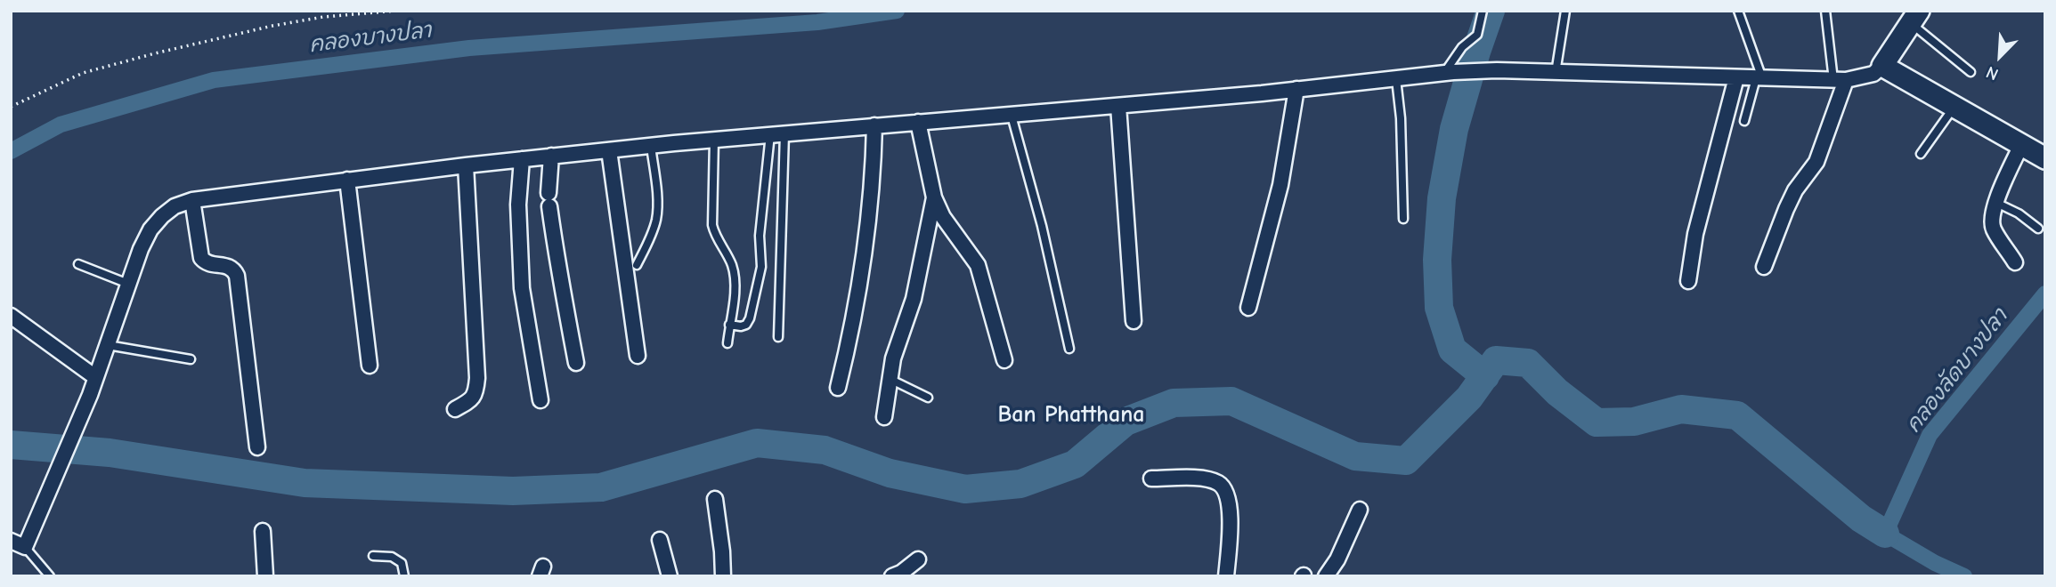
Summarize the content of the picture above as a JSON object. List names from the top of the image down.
{
  "districts": ["Ban Phatthana"],
  "water": ["คลองบางปลา", "คลองลัดบางปลา"],
  "north": "bottom left"
}
